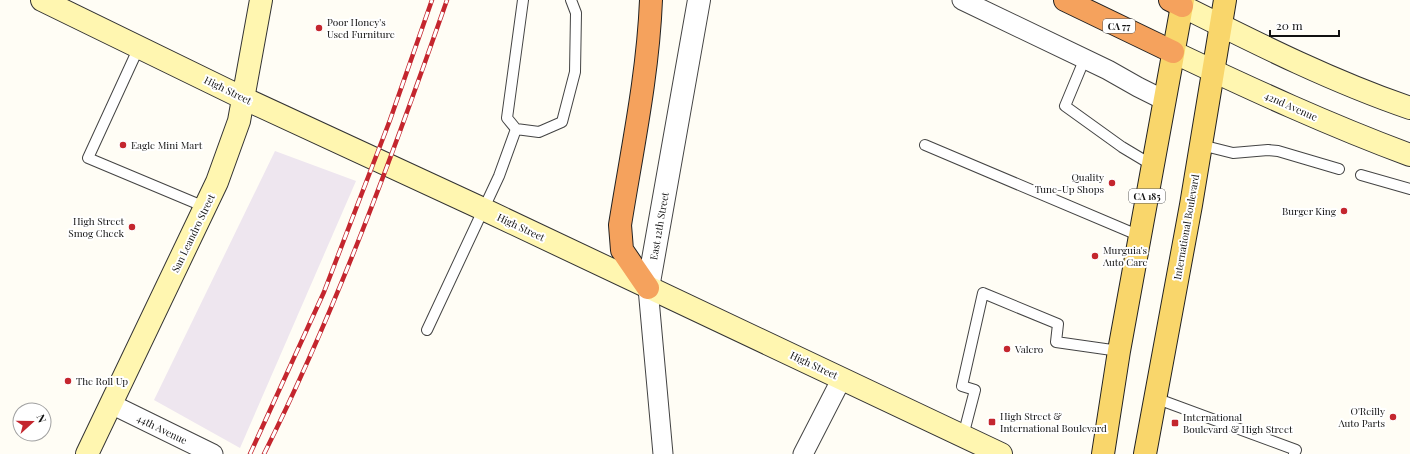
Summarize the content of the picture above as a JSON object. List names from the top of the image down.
{
  "streets": {
    "highway": ["CA 77"],
    "main road": [
      "High Street",
      "42nd Avenue",
      "CA 185",
      "International Boulevard",
      "San Leandro Street"
    ],
    "street": ["East 12th Street", "44th Avenue"]
  },
  "crossings": [
    ["CA 77", "42nd Avenue"],
    ["CA 77", "CA 185"],
    ["High Street", "East 12th Street"],
    ["High Street", "San Leandro Street"],
    ["42nd Avenue", "CA 185"],
    ["42nd Avenue", "International Boulevard"],
    ["San Leandro Street", "44th Avenue"]
  ],
  "places": {
    "other": [
      "Poor Honey's Used Furniture",
      "Eagle Mini Mart",
      "Quality Tune-Up Shops",
      "Burger King",
      "High Street Smog Check",
      "Murguia's Auto Care",
      "Valero",
      "The Roll Up",
      "O'Reilly Auto Parts"
    ],
    "transit": ["High Street & International Boulevard", "International Boulevard & High Street"]
  },
  "scale_bar": "20 m",
  "north": "right"
}
